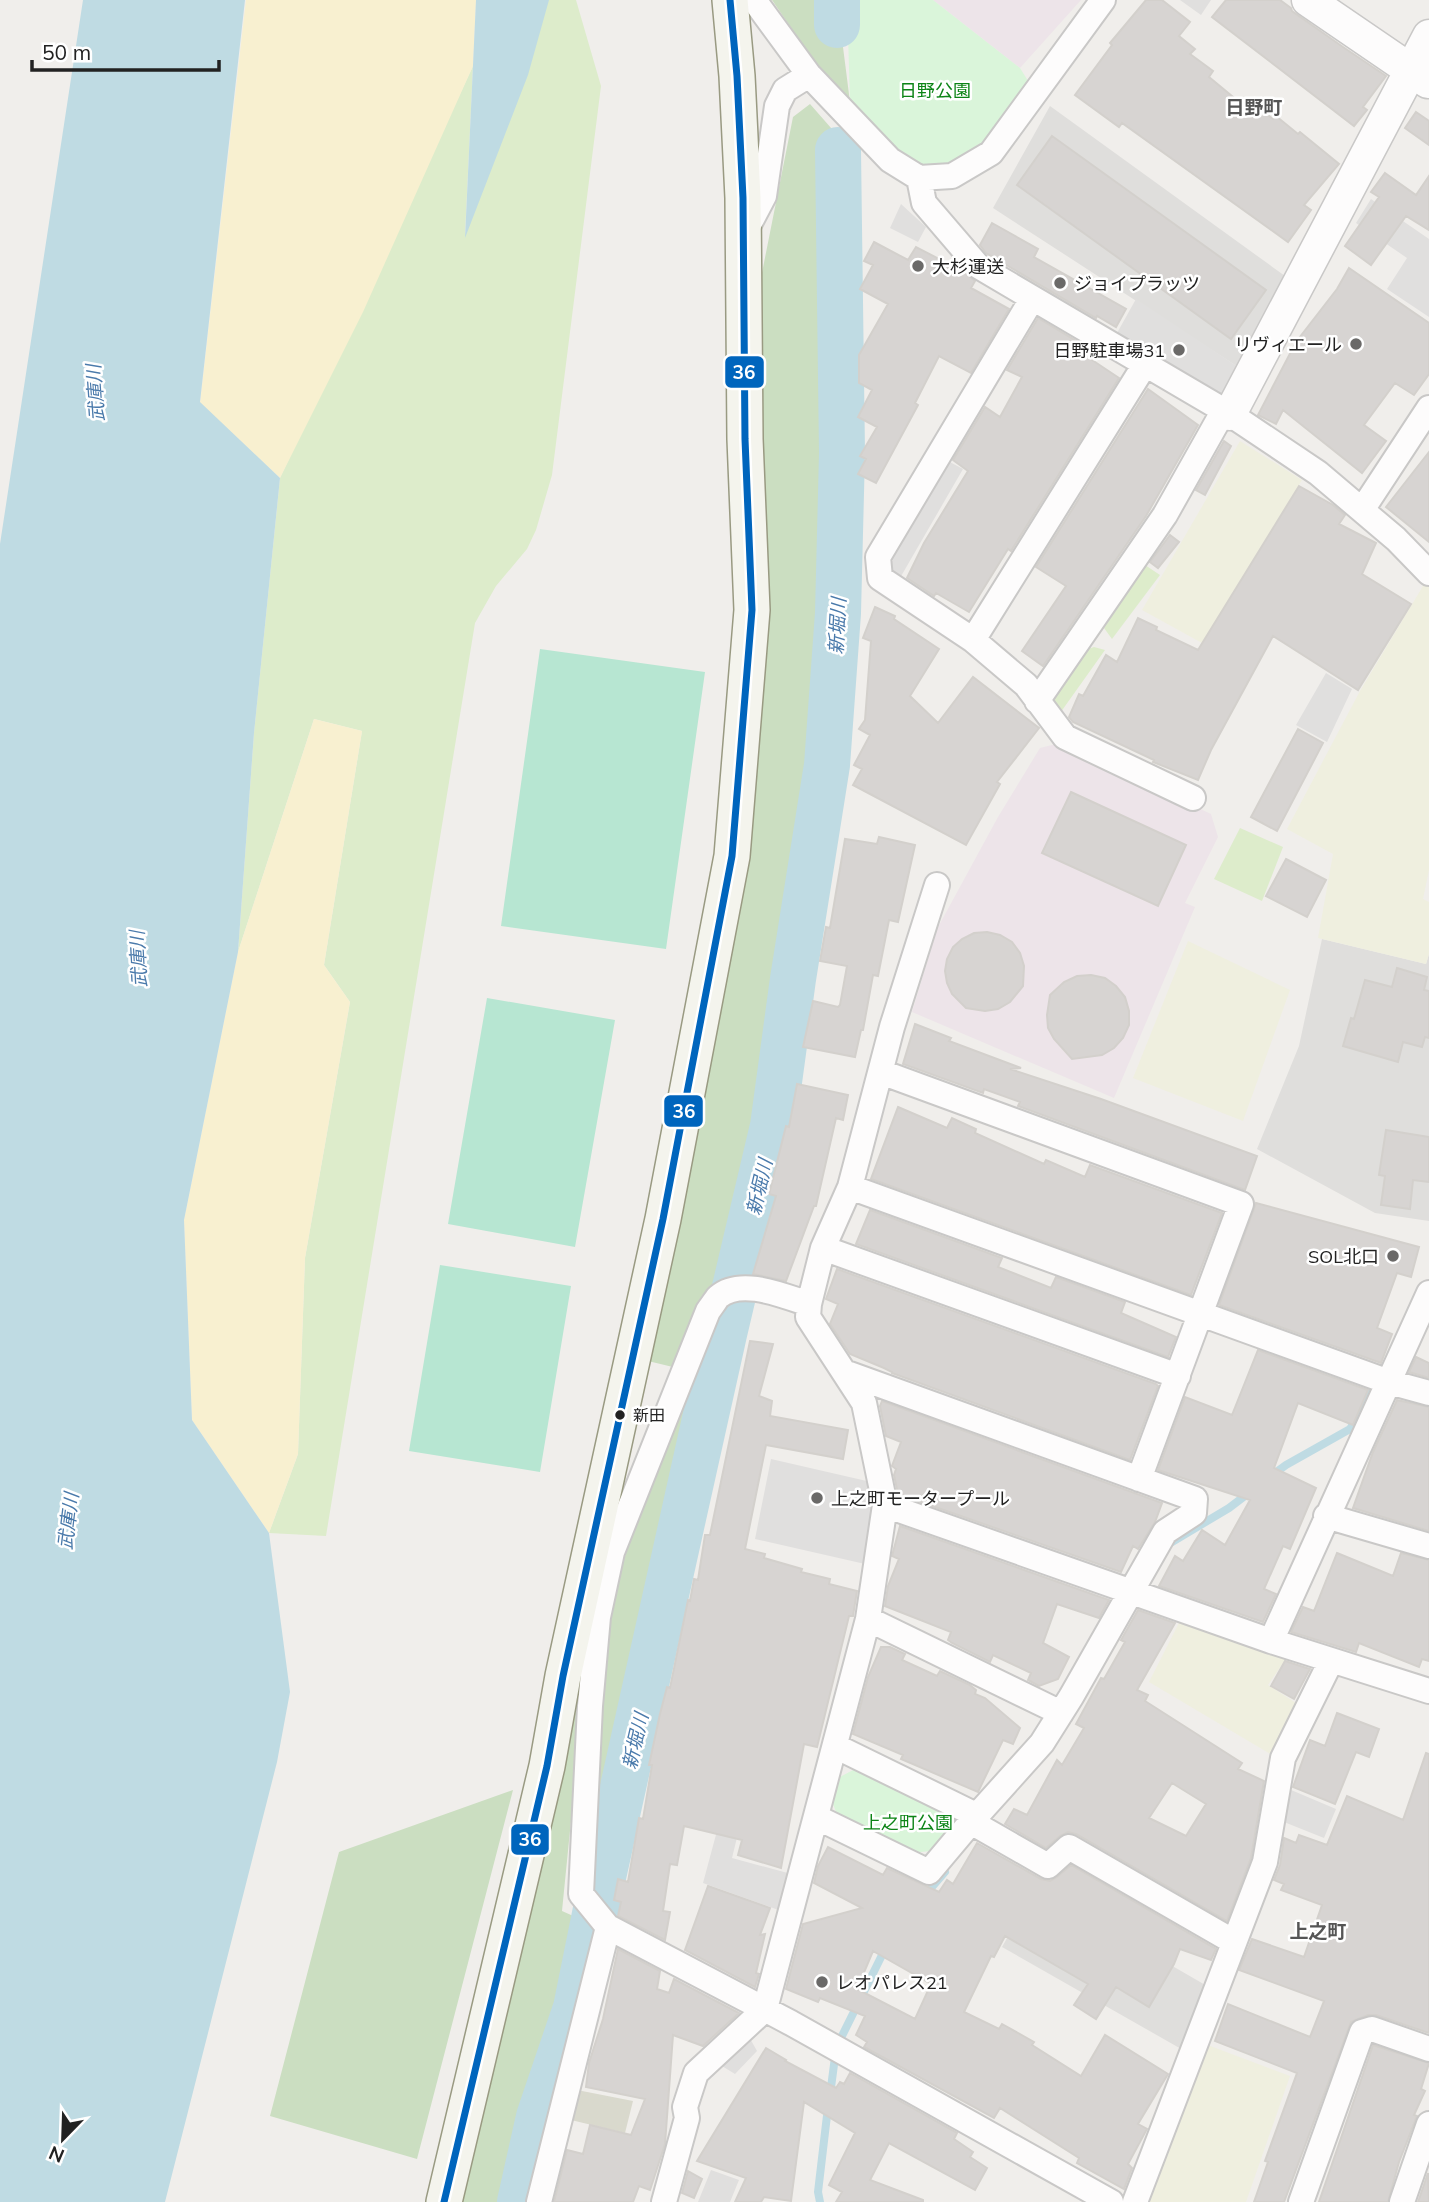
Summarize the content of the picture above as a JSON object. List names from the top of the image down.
{
  "districts": ["日野町", "上之町"],
  "water": ["武庫川", "新堀川"],
  "parks": ["日野公園", "上之町公園"],
  "places": [
    "大杉運送",
    "ジョイプラッツ",
    "リヴィエール",
    "日野駐車場31",
    "SOL北口",
    "新田",
    "上之町モータープール",
    "レオパレス21"
  ],
  "lines": ["transit line 36"],
  "scale_bar": "50 m",
  "north": "bottom left"
}
